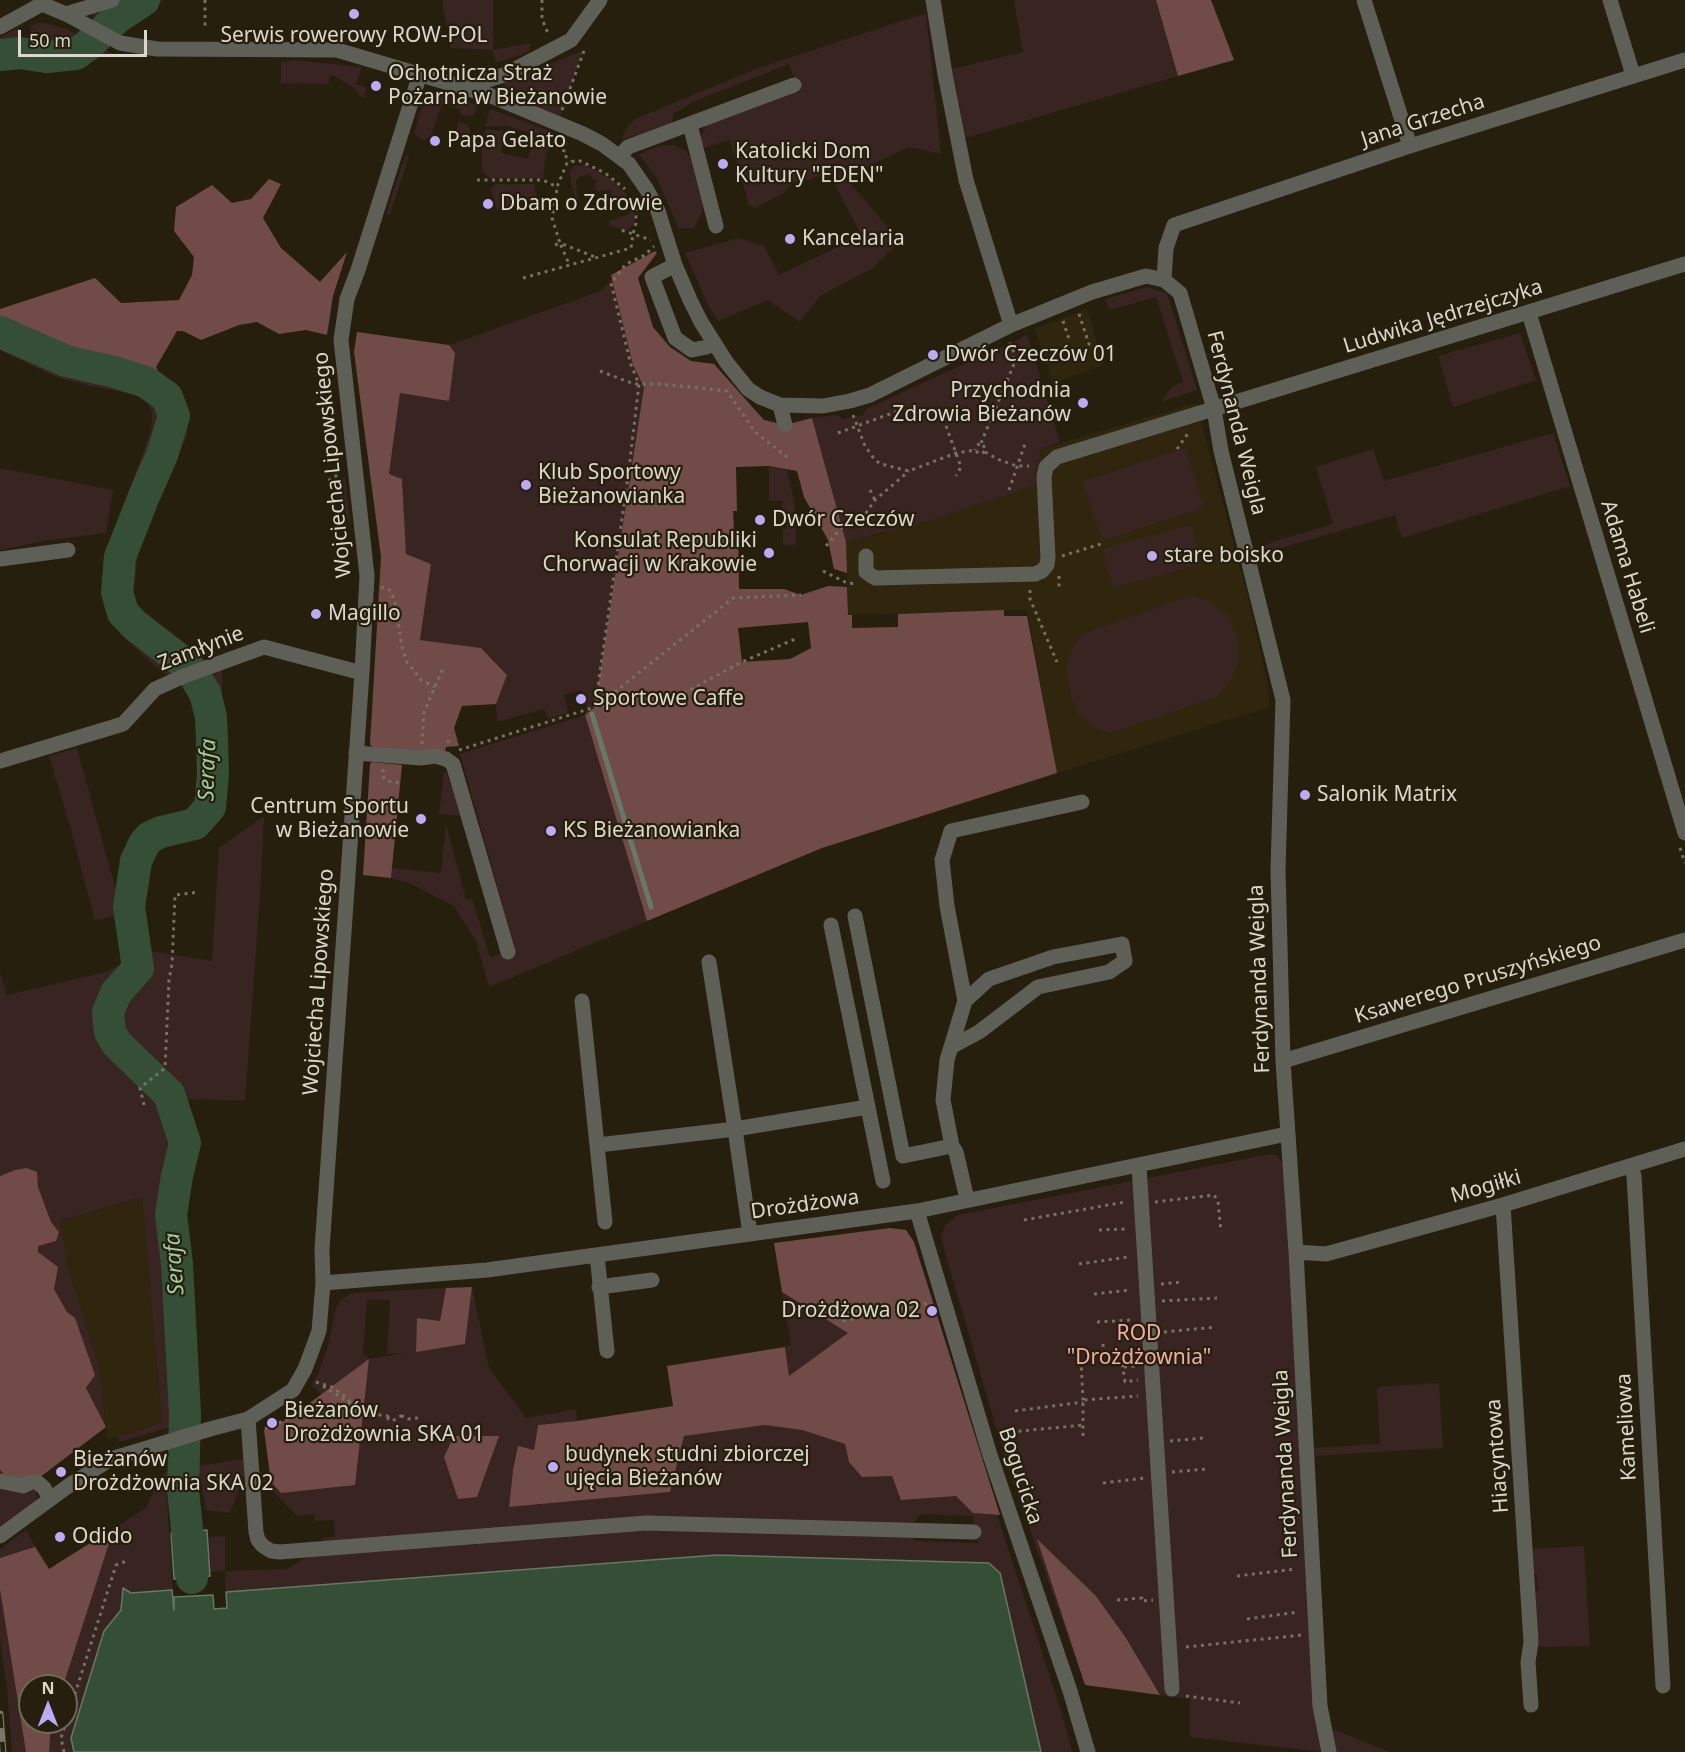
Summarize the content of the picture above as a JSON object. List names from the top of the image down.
{
  "streets": {
    "street": [
      "Jana Grzecha",
      "Ludwika Jędrzejczyka",
      "Ferdynanda Weigla",
      "Wojciecha Lipowskiego",
      "Adama Habeli",
      "Zamłynie",
      "Ksawerego Pruszyńskiego",
      "Mogiłki",
      "Drożdżowa",
      "Kameliowa",
      "Hiacyntowa",
      "Bogucicka"
    ]
  },
  "crossings": [
    ["Jana Grzecha", "Ferdynanda Weigla"],
    ["Ludwika Jędrzejczyka", "Ferdynanda Weigla"],
    ["Ludwika Jędrzejczyka", "Adama Habeli"],
    ["Ferdynanda Weigla", "Ksawerego Pruszyńskiego"],
    ["Ferdynanda Weigla", "Mogiłki"],
    ["Ferdynanda Weigla", "Drożdżowa"],
    ["Wojciecha Lipowskiego", "Zamłynie"],
    ["Wojciecha Lipowskiego", "Drożdżowa"],
    ["Mogiłki", "Kameliowa"],
    ["Mogiłki", "Hiacyntowa"],
    ["Drożdżowa", "Bogucicka"]
  ],
  "water": ["Serafa"],
  "parks": ["ROD \"Drożdżownia\""],
  "places": [
    "Serwis rowerowy ROW-POL",
    "Ochotnicza Straż Pożarna w Bieżanowie",
    "Papa Gelato",
    "Katolicki Dom Kultury \"EDEN\"",
    "Dbam o Zdrowie",
    "Kancelaria",
    "Dwór Czeczów 01",
    "Przychodnia Zdrowia Bieżanów",
    "Klub Sportowy Bieżanowianka",
    "Dwór Czeczów",
    "Konsulat Republiki Chorwacji w Krakowie",
    "stare boisko",
    "Magillo",
    "Sportowe Caffe",
    "Salonik Matrix",
    "Centrum Sportu w Bieżanowie",
    "KS Bieżanowianka",
    "Drożdżowa 02",
    "Bieżanów Drożdżownia SKA 01",
    "budynek studni zbiorczej ujęcia Bieżanów",
    "Bieżanów Drożdżownia SKA 02",
    "Odido"
  ],
  "scale_bar": "50 m",
  "north": "top"
}
